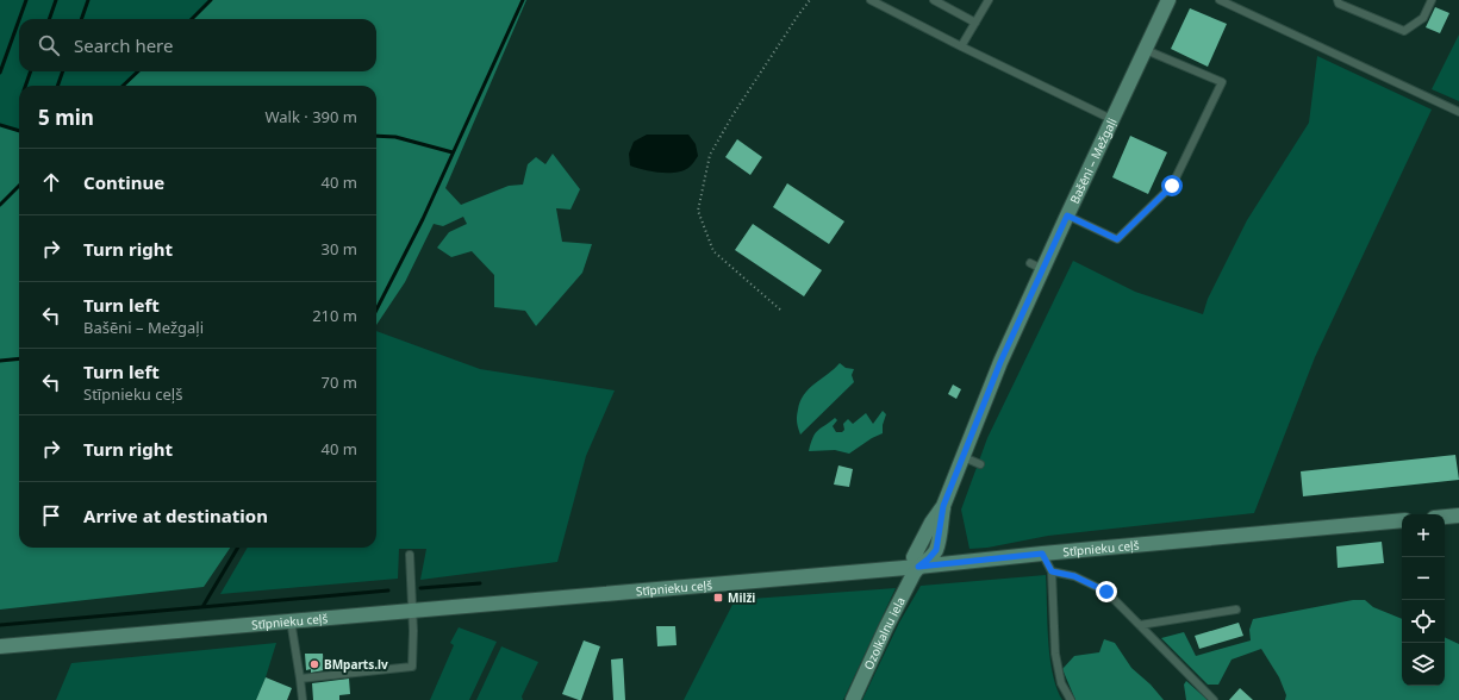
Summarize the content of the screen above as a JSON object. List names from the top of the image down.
{
  "streets": {
    "main road": ["Bašēni – Mežgaļi", "Stīpnieku ceļš", "Ozolkalnu iela"]
  },
  "crossings": [
    ["Bašēni – Mežgaļi", "Stīpnieku ceļš"],
    ["Bašēni – Mežgaļi", "Ozolkalnu iela"],
    ["Stīpnieku ceļš", "Ozolkalnu iela"]
  ],
  "places": {
    "transit": ["Milži"],
    "other": ["BMparts.lv"]
  },
  "page": {
    "search": "Search here",
    "heading": ["5 min", "Walk · 390 m"],
    "list": [
      ["Continue", "40 m"],
      ["Turn right", "30 m"],
      ["Turn left", "Bašēni – Mežgaļi", "210 m"],
      ["Turn left", "Stīpnieku ceļš", "70 m"],
      ["Turn right", "40 m"],
      "Arrive at destination"
    ],
    "map_buttons": ["+", "−"]
  }
}
